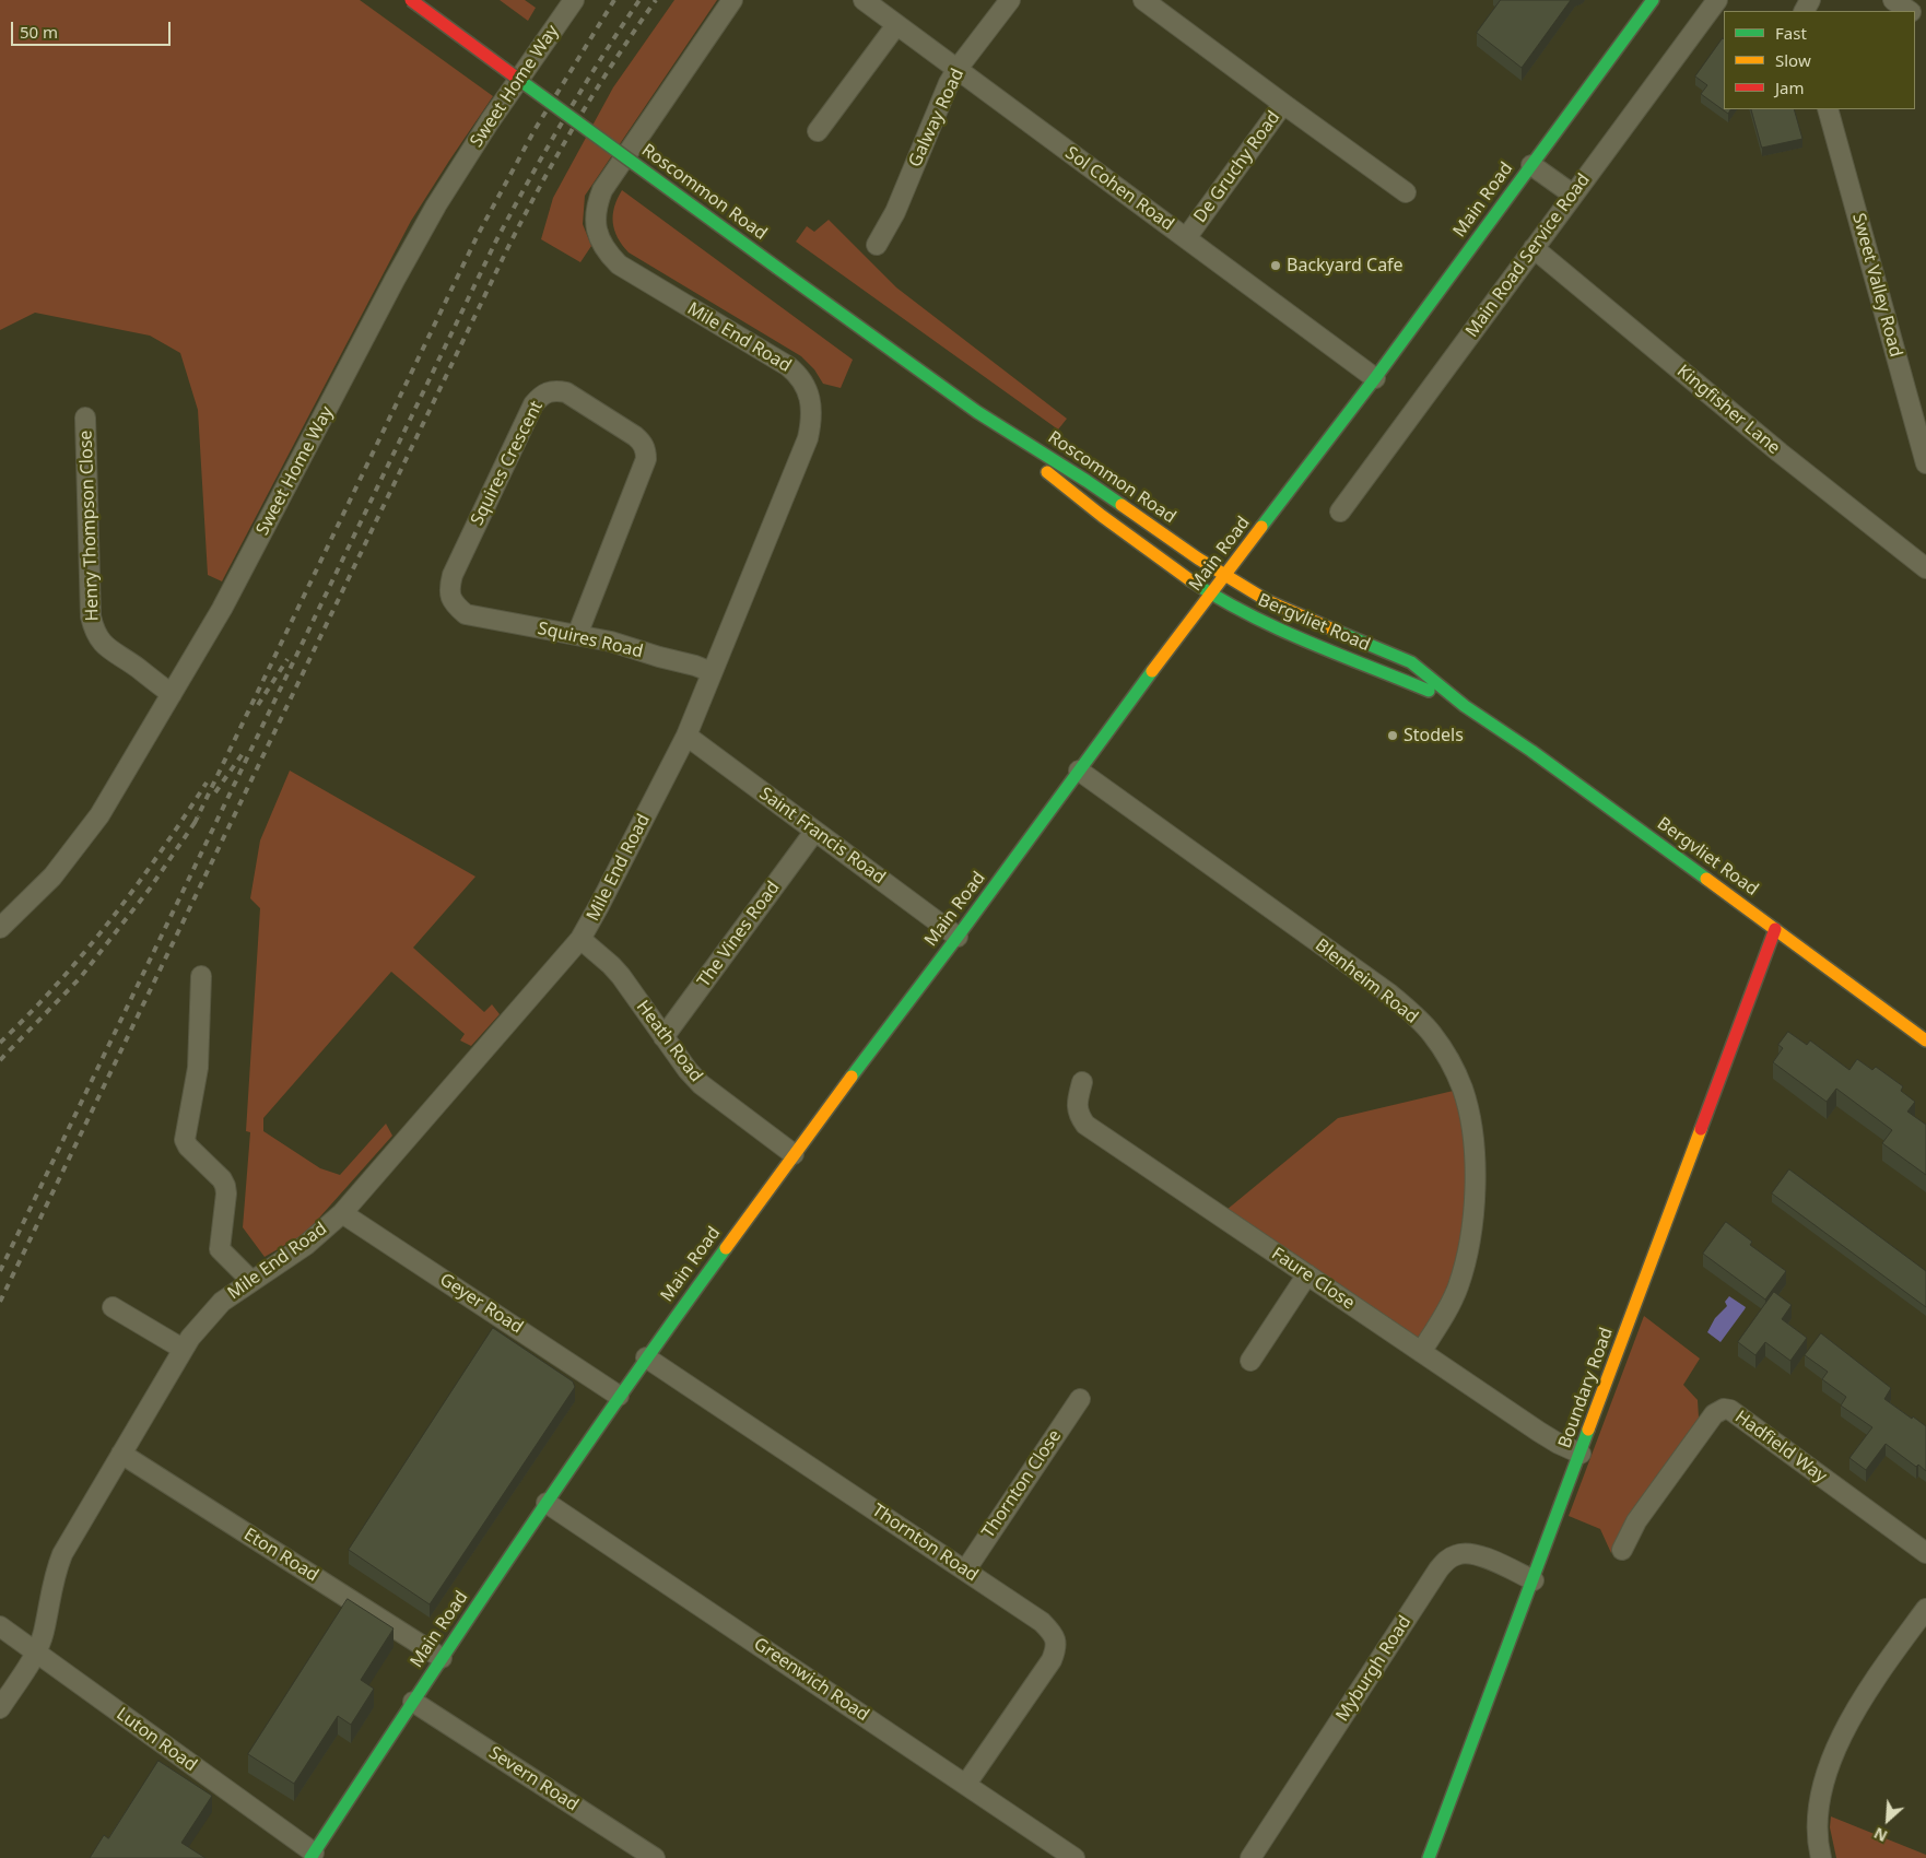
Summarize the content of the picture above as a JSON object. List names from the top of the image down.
{
  "streets": {
    "street": [
      "Sweet Home Way",
      "Galway Road",
      "De Gruchy Road",
      "Sol Cohen Road",
      "Roscommon Road",
      "Main Road",
      "Main Road Service Road",
      "Sweet Valley Road",
      "Mile End Road",
      "Kingfisher Lane",
      "Squires Crescent",
      "Henry Thompson Close",
      "Bergvliet Road",
      "Squires Road",
      "Saint Francis Road",
      "The Vines Road",
      "Blenheim Road",
      "Heath Road",
      "Faure Close",
      "Geyer Road",
      "Boundary Road",
      "Hadfield Way",
      "Thornton Close",
      "Thornton Road",
      "Eton Road",
      "Myburgh Road",
      "Greenwich Road",
      "Luton Road",
      "Severn Road"
    ]
  },
  "crossings": [
    ["Sweet Home Way", "Henry Thompson Close"],
    ["Galway Road", "Sol Cohen Road"],
    ["De Gruchy Road", "Sol Cohen Road"],
    ["Sol Cohen Road", "Main Road"],
    ["Roscommon Road", "Main Road"],
    ["Roscommon Road", "Bergvliet Road"],
    ["Main Road", "Bergvliet Road"],
    ["Main Road", "Saint Francis Road"],
    ["Main Road", "Blenheim Road"],
    ["Main Road", "Heath Road"],
    ["Main Road", "Geyer Road"],
    ["Main Road", "Thornton Road"],
    ["Main Road", "Eton Road"],
    ["Main Road", "Greenwich Road"],
    ["Main Road", "Luton Road"],
    ["Main Road", "Severn Road"],
    ["Main Road Service Road", "Kingfisher Lane"],
    ["Mile End Road", "Squires Road"],
    ["Mile End Road", "Saint Francis Road"],
    ["Mile End Road", "Heath Road"],
    ["Mile End Road", "Geyer Road"],
    ["Mile End Road", "Eton Road"],
    ["Mile End Road", "Luton Road"],
    ["Squires Crescent", "Squires Road"],
    ["Bergvliet Road", "Boundary Road"],
    ["Saint Francis Road", "The Vines Road"],
    ["The Vines Road", "Heath Road"],
    ["Blenheim Road", "Faure Close"],
    ["Faure Close", "Boundary Road"],
    ["Boundary Road", "Myburgh Road"],
    ["Thornton Close", "Thornton Road"],
    ["Thornton Road", "Greenwich Road"]
  ],
  "places": ["Backyard Cafe", "Stodels"],
  "legend": ["Fast", "Slow", "Jam"],
  "scale_bar": "50 m",
  "north": "bottom left"
}
